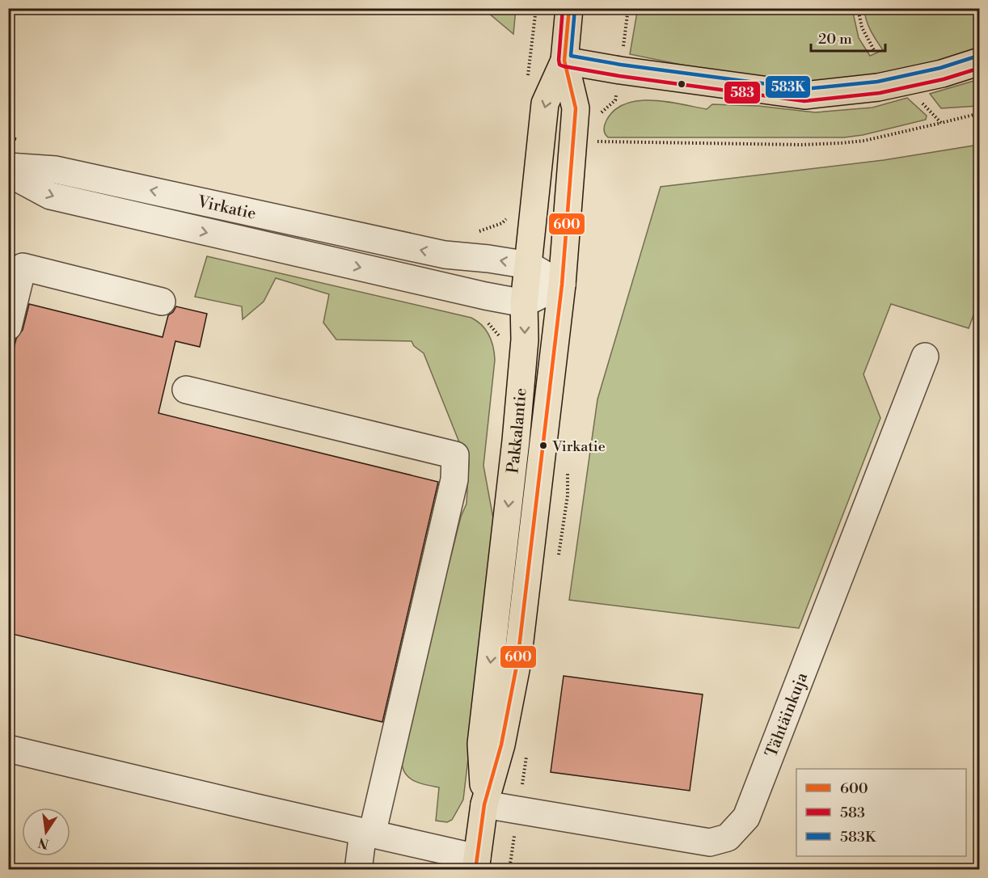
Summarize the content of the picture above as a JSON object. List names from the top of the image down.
{
  "streets": {
    "main road": ["Pakkalantie"],
    "street": ["Virkatie", "Tähtäinkuja"]
  },
  "crossings": [
    ["Virkatie", "Pakkalantie"],
    ["Pakkalantie", "Tähtäinkuja"]
  ],
  "places": ["Virkatie"],
  "lines": ["transit line 600", "transit line 583", "transit line 583K"],
  "legend": ["600", "583", "583K"],
  "scale_bar": "20 m",
  "north": "bottom"
}
